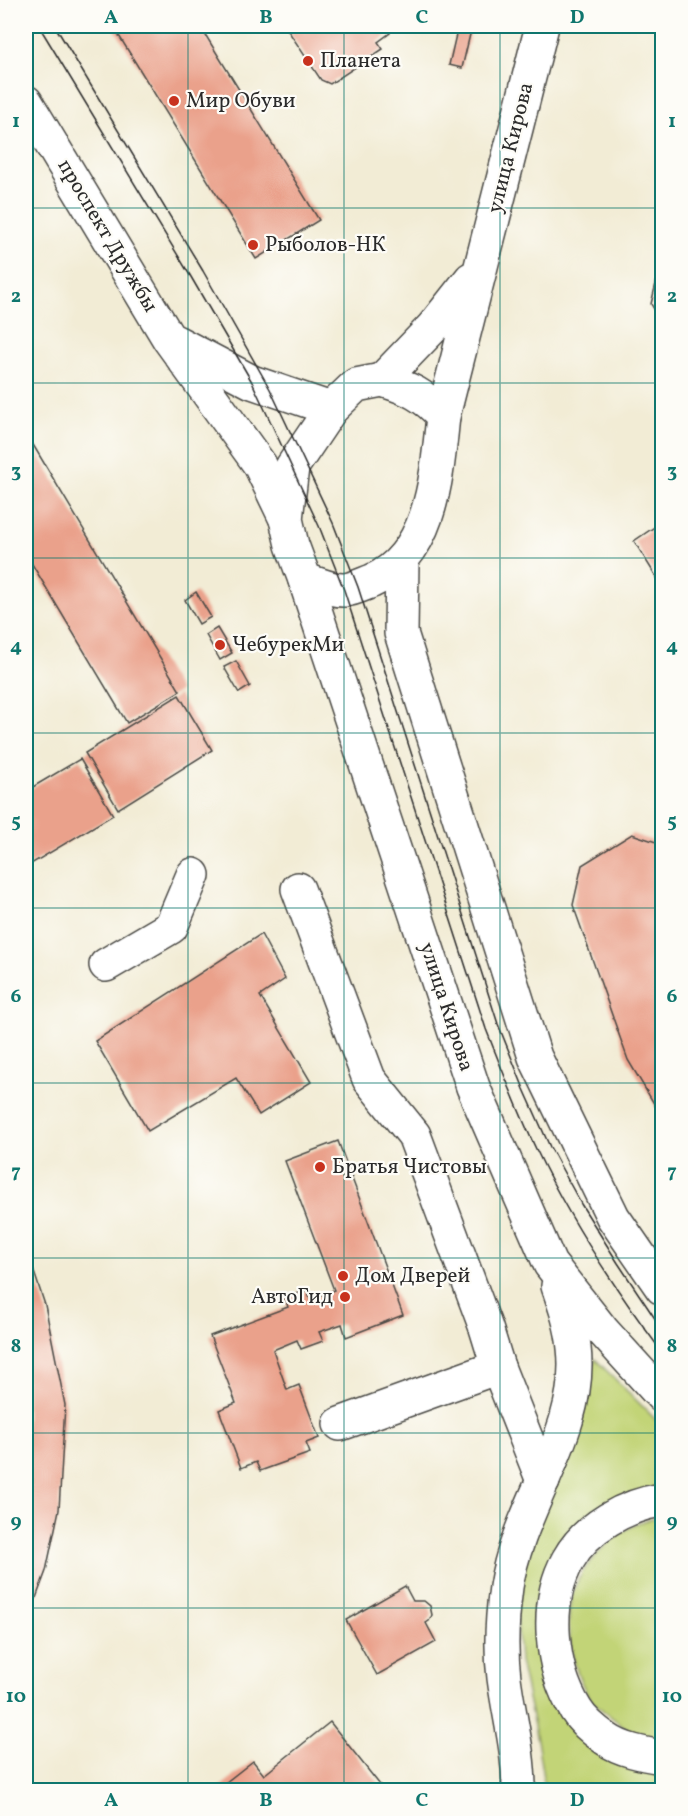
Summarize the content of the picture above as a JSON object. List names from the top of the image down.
{
  "streets": {
    "main road": ["улица Кирова", "проспект Дружбы"]
  },
  "crossings": [
    ["улица Кирова", "проспект Дружбы"]
  ],
  "places": [
    "Планета",
    "Мир Обуви",
    "Рыболов-НК",
    "ЧебурекМи",
    "Братья Чистовы",
    "Дом Дверей",
    "АвтоГид"
  ],
  "grid": {
    "columns": [
      "A",
      "B",
      "C",
      "D"
    ],
    "rows": [
      "1",
      "2",
      "3",
      "4",
      "5",
      "6",
      "7",
      "8",
      "9",
      "10"
    ]
  }
}
